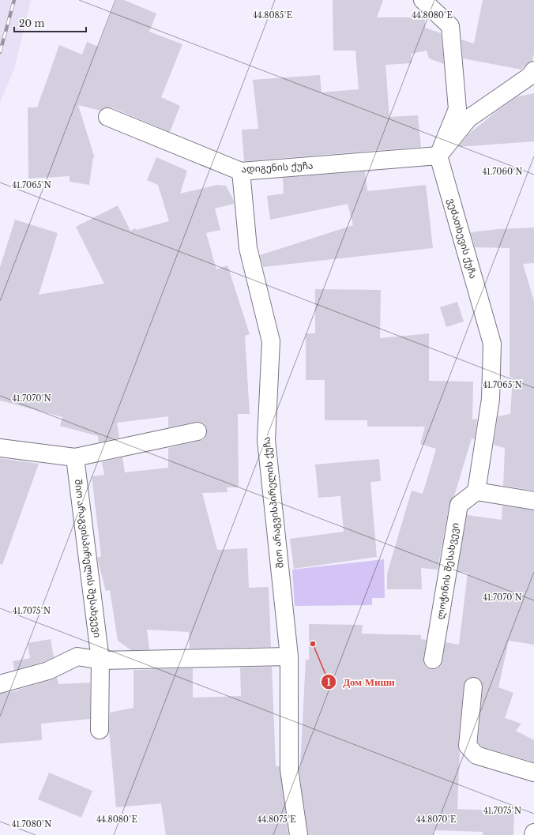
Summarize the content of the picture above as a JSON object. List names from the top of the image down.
{
  "streets": {
    "street": [
      "ადიგენის ქუჩა",
      "ვეძათხევის ქუჩა",
      "შიო არაგვისპირელის ქუჩა",
      "შიო არაგვისპირელის შესახვევი",
      "ლოჭინის შესახვევი"
    ]
  },
  "crossings": [
    ["ადიგენის ქუჩა", "ვეძათხევის ქუჩა"],
    ["ადიგენის ქუჩა", "შიო არაგვისპირელის ქუჩა"],
    ["ვეძათხევის ქუჩა", "ლოჭინის შესახვევი"]
  ],
  "places": ["Дом Миши"],
  "scale_bar": "20 m",
  "coordinates": [
    "44.8085°E",
    "44.8080°E",
    "41.7060°N",
    "41.7065°N",
    "41.7070°N",
    "41.7075°N",
    "44.8075°E",
    "44.8070°E",
    "41.7080°N"
  ]
}
